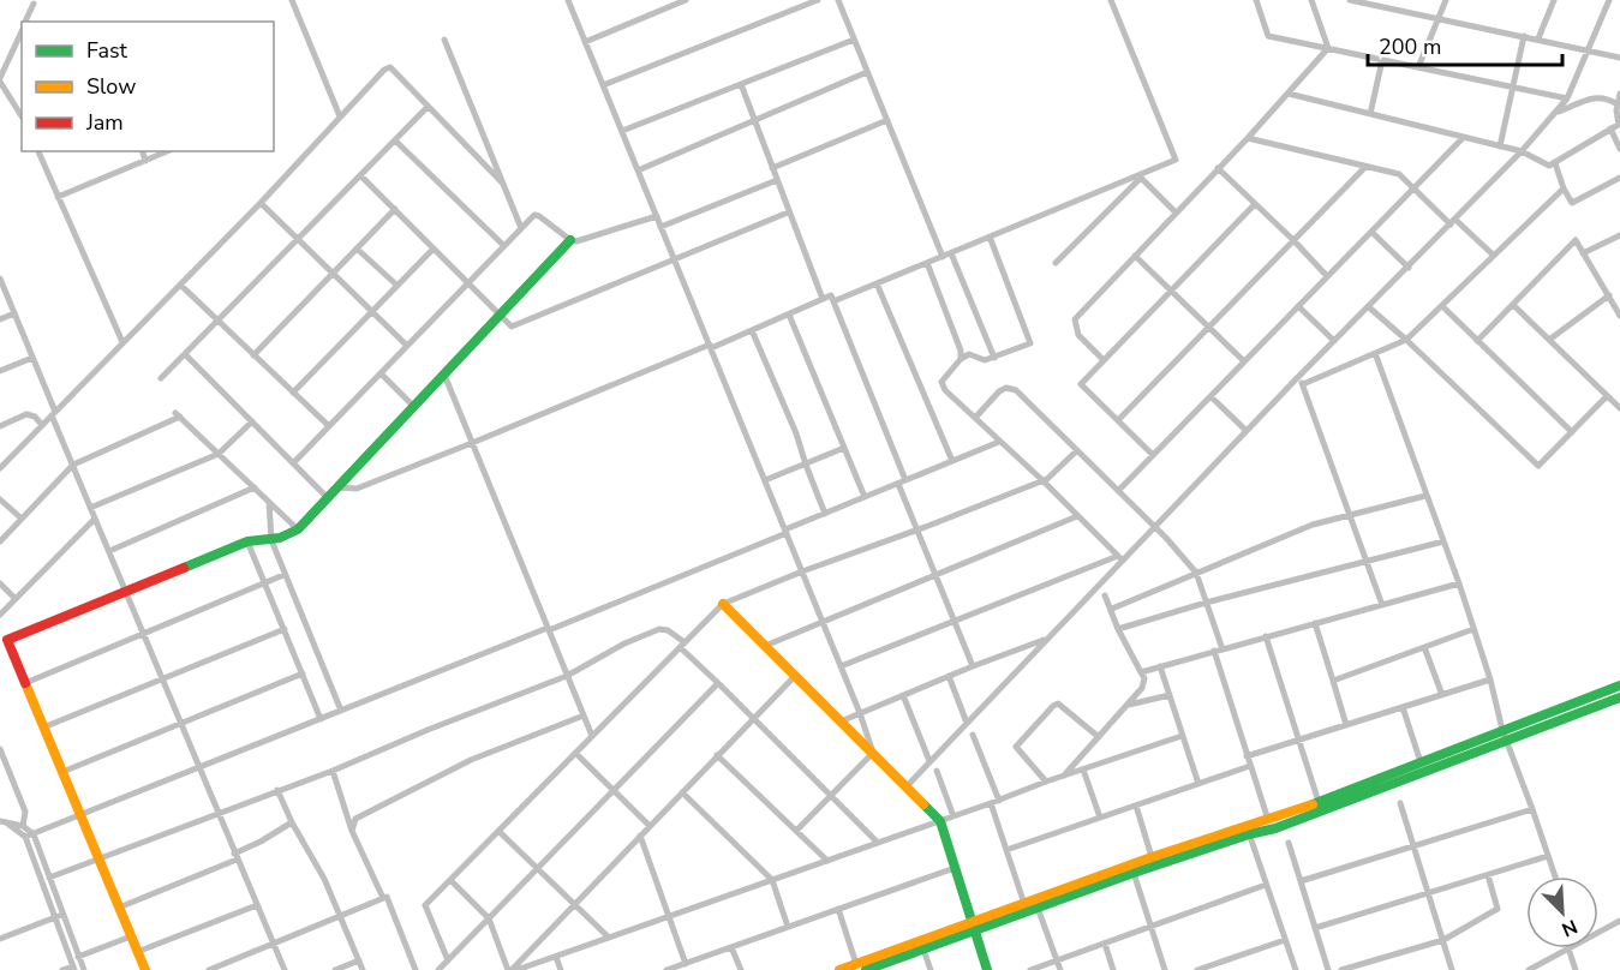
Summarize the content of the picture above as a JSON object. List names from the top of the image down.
{
  "legend": ["Fast", "Slow", "Jam"],
  "scale_bar": "200 m",
  "north": "bottom right"
}
